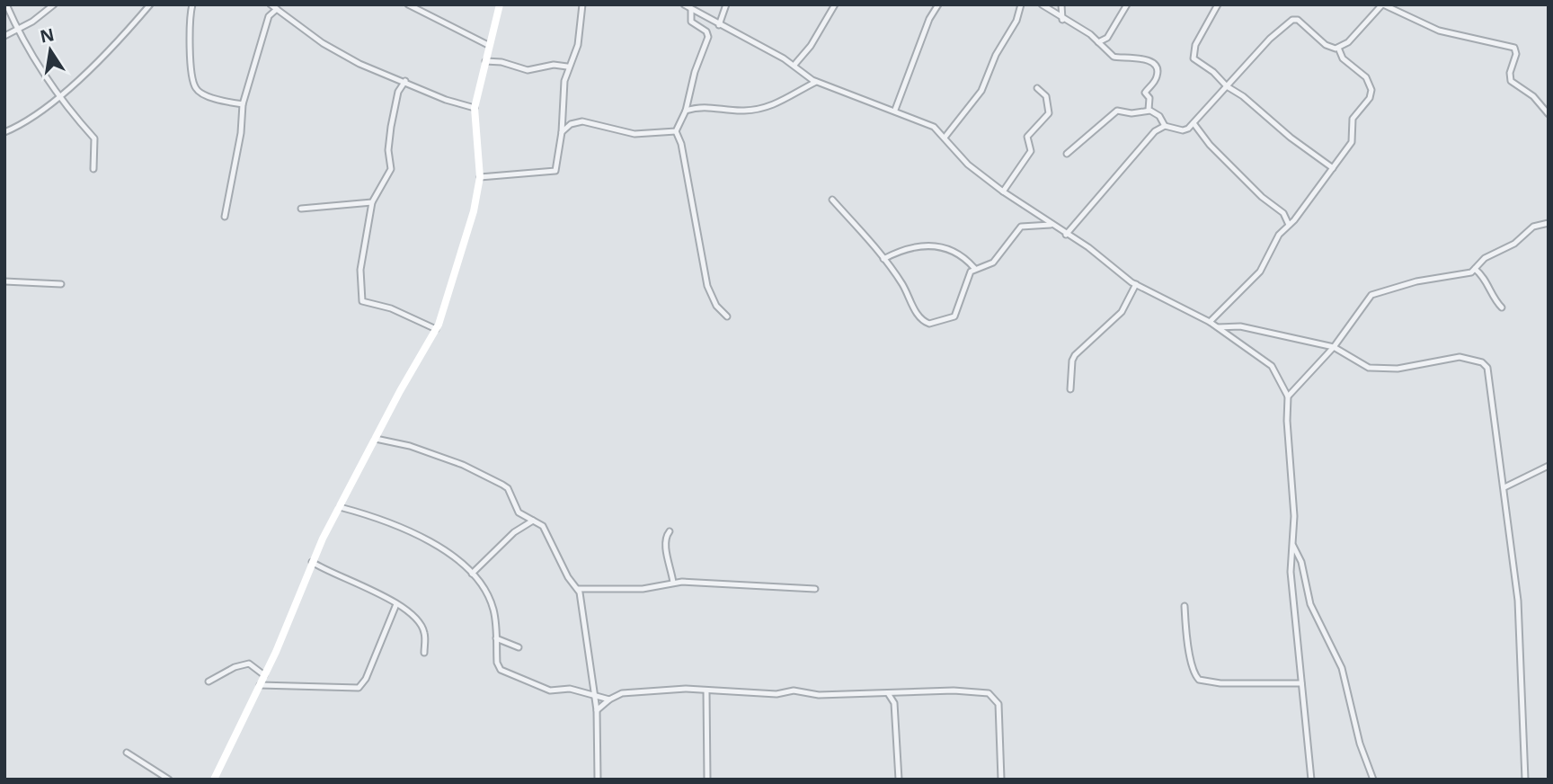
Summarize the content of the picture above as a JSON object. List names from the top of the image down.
{
  "north": "top"
}
